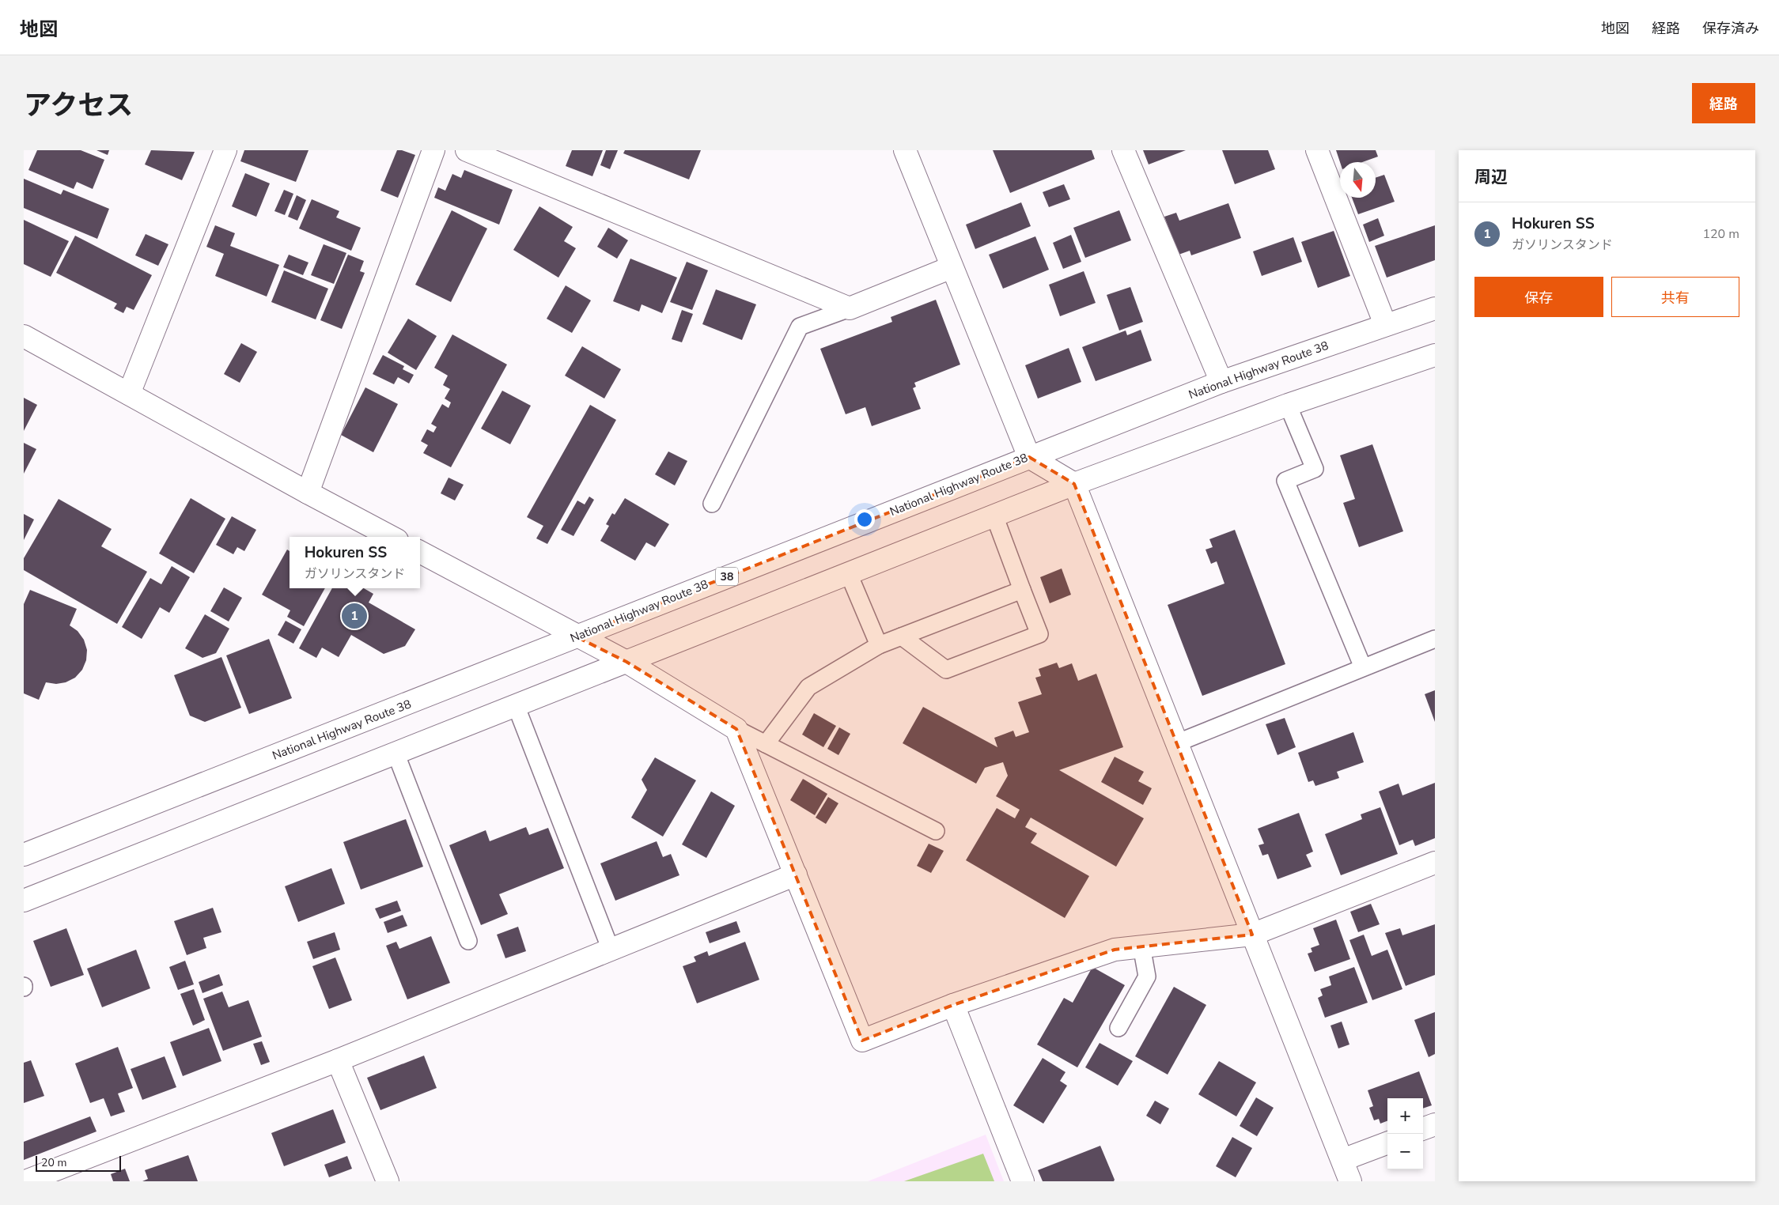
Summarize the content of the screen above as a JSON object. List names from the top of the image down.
{
  "streets": {
    "main road": ["National Highway Route 38", "38"]
  },
  "scale_bar": "20 m",
  "north": "bottom",
  "page": {
    "header": "地図",
    "nav": ["地図", "経路", "保存済み"],
    "title": "アクセス",
    "buttons": [
      "経路",
      ["保存", "共有"]
    ],
    "heading": "周辺",
    "list": [
      {
        "mark": "1",
        "name": "Hokuren SS",
        "note": "ガソリンスタンド",
        "value": "120 m"
      }
    ],
    "popup": ["Hokuren SS", "ガソリンスタンド"],
    "pins": "1",
    "map_buttons": ["+", "−"],
    "scale": "20 m"
  }
}
